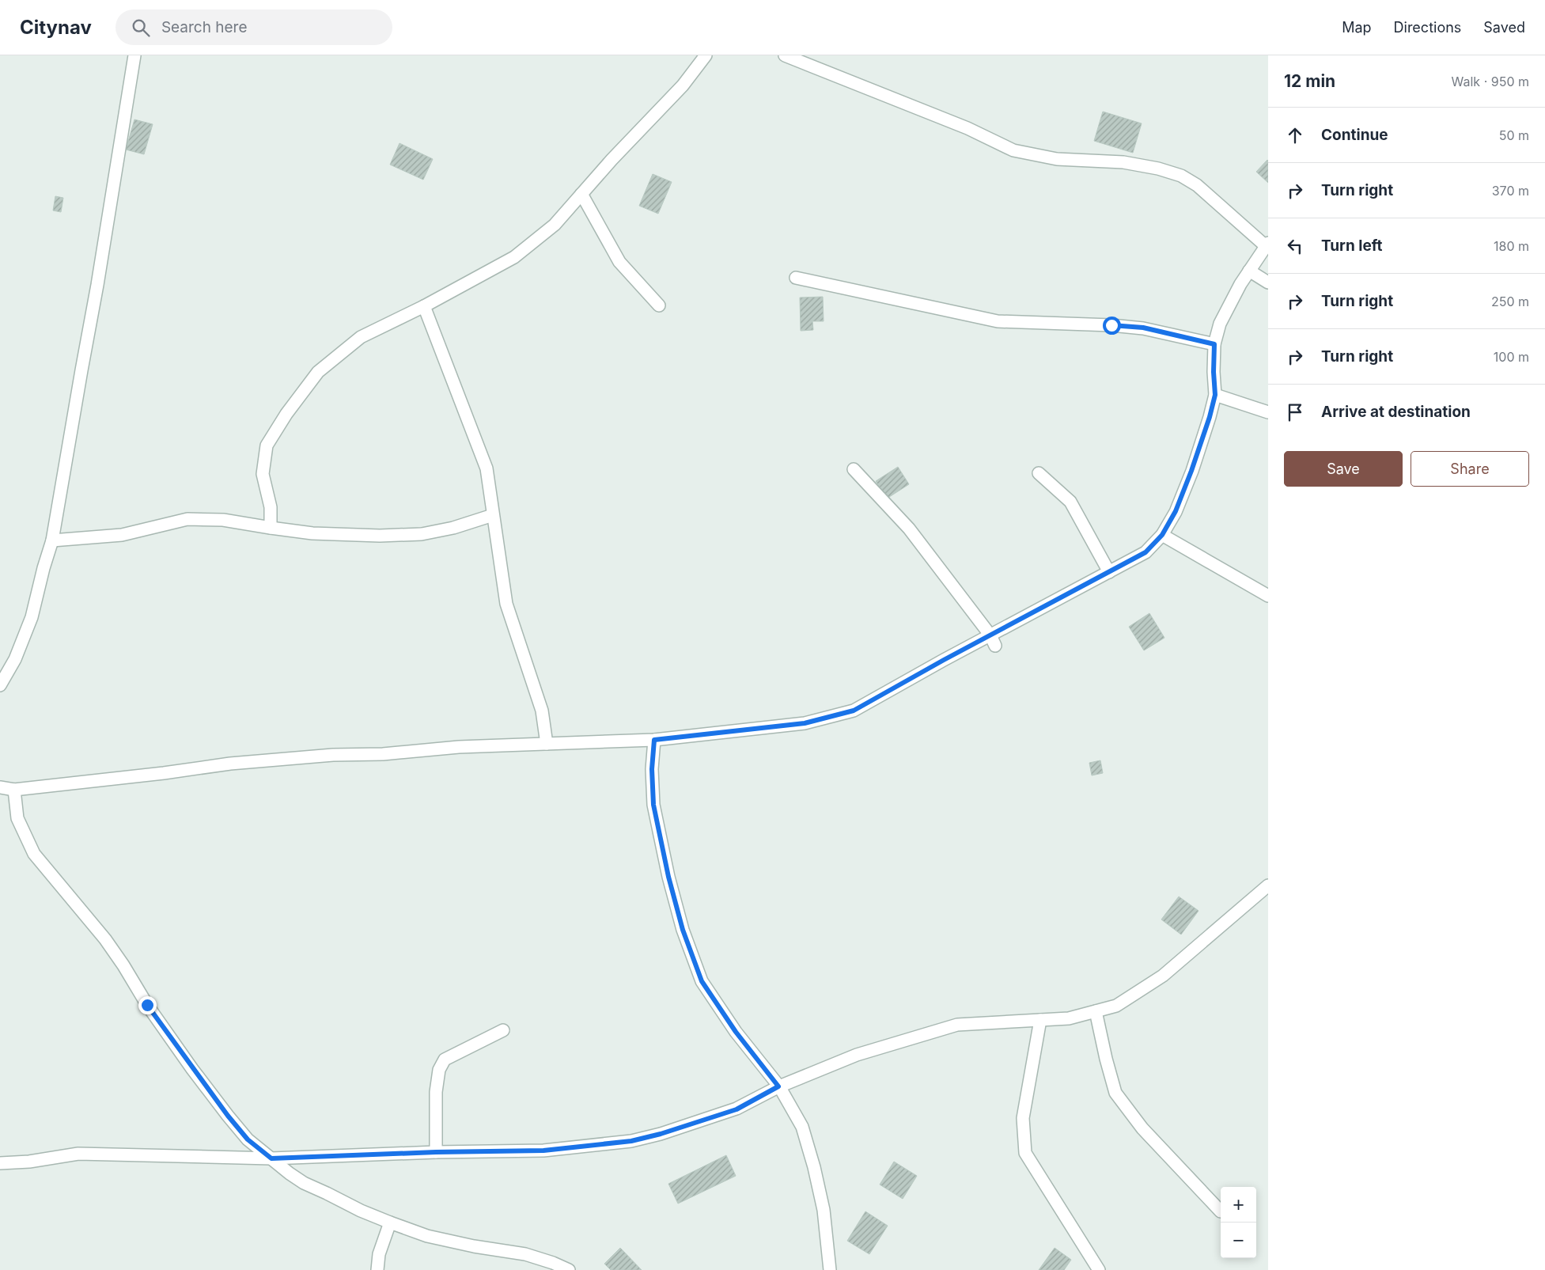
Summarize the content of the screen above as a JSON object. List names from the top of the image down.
{
  "page": {
    "header": "Citynav",
    "search": "Search here",
    "nav": ["Map", "Directions", "Saved"],
    "heading": ["12 min", "Walk · 950 m"],
    "list": [
      ["Continue", "50 m"],
      ["Turn right", "370 m"],
      ["Turn left", "180 m"],
      ["Turn right", "250 m"],
      ["Turn right", "100 m"],
      "Arrive at destination"
    ],
    "buttons": ["Save", "Share"],
    "map_buttons": ["+", "−"]
  }
}
